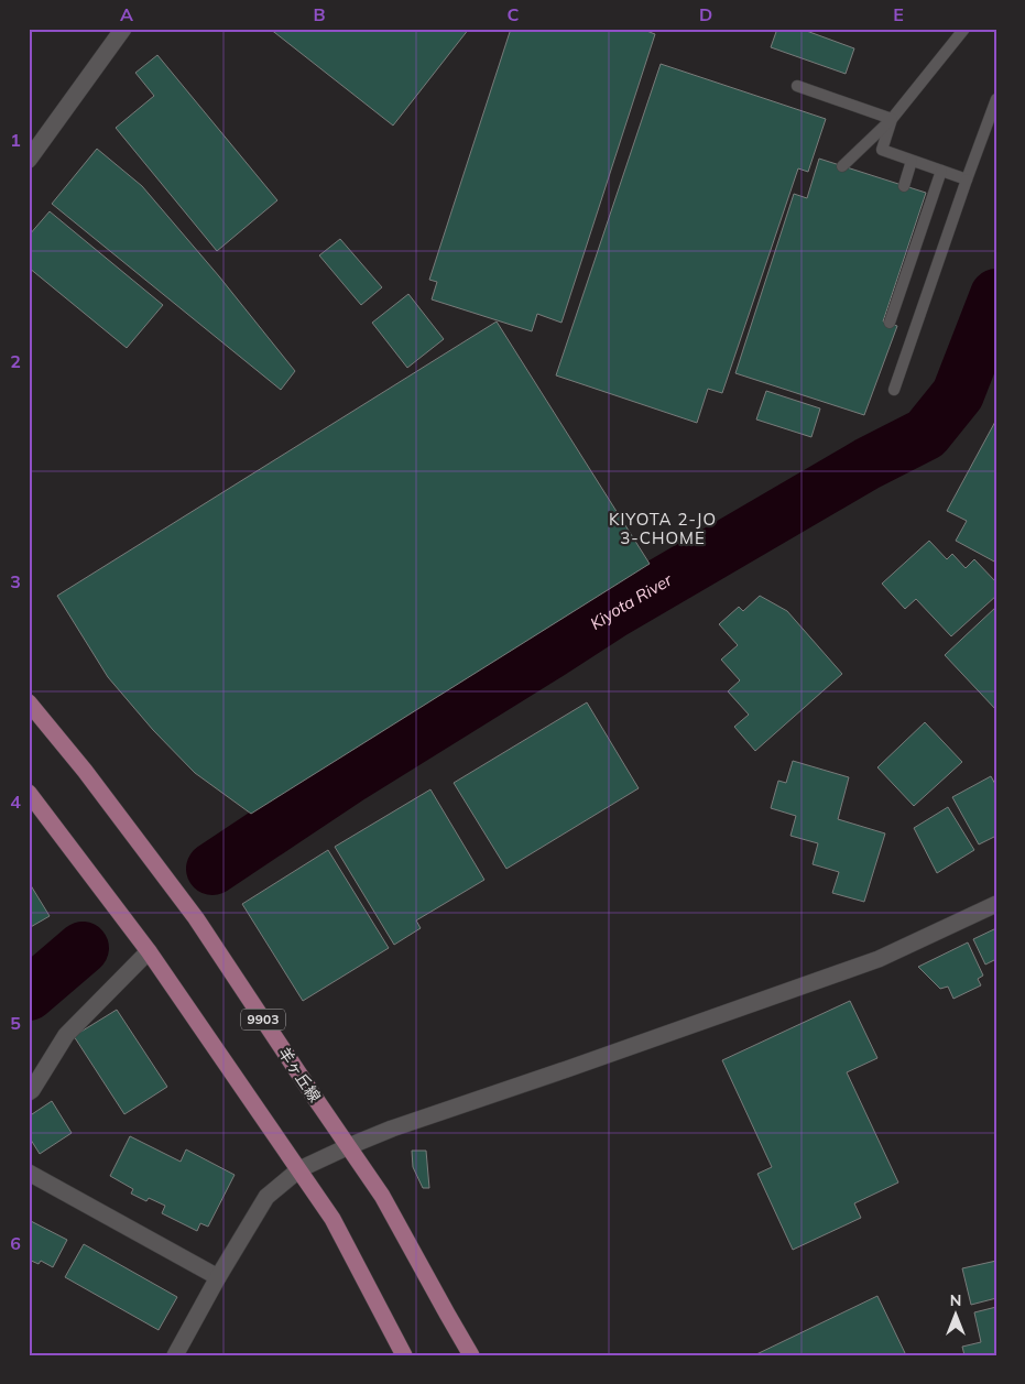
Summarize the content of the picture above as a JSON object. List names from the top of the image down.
{
  "streets": {
    "main road": ["9903", "羊ヶ丘線"]
  },
  "districts": ["KIYOTA 2-JO 3-CHOME"],
  "water": ["Kiyota River"],
  "north": "top",
  "grid": {
    "columns": [
      "A",
      "B",
      "C",
      "D",
      "E"
    ],
    "rows": [
      "1",
      "2",
      "3",
      "4",
      "5",
      "6"
    ]
  }
}
